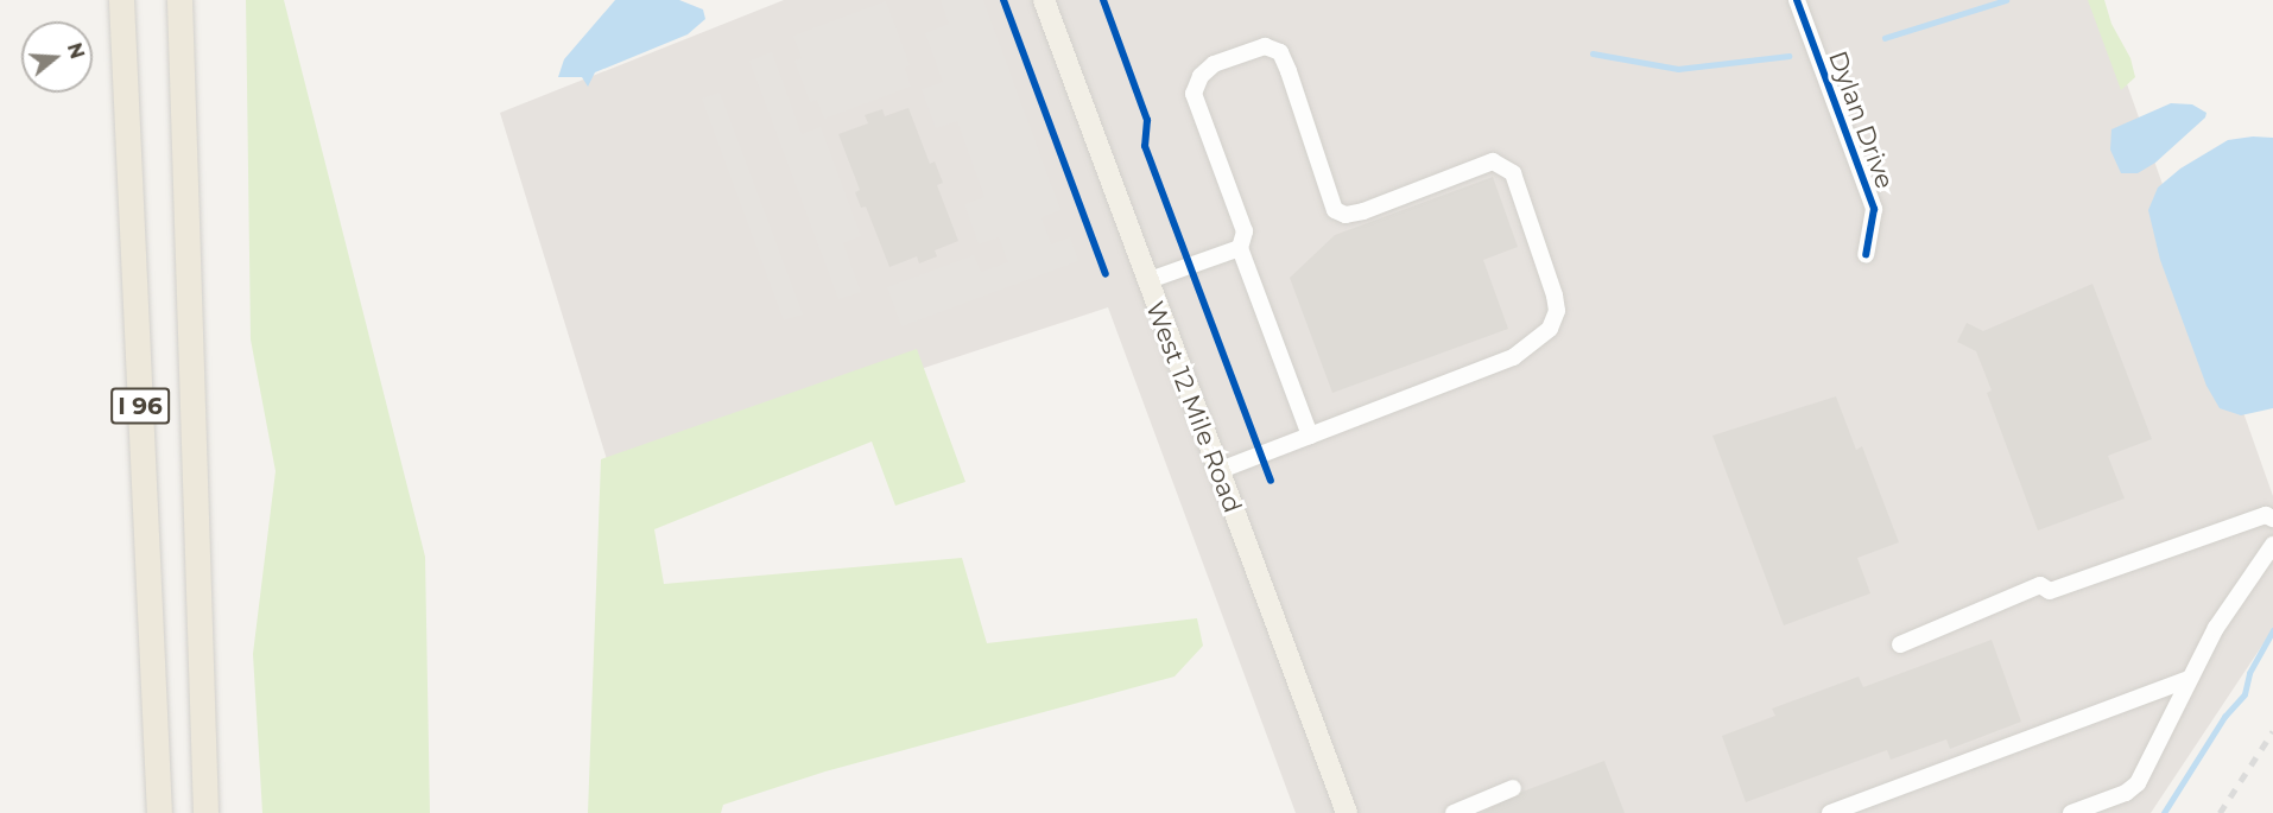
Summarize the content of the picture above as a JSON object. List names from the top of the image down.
{
  "streets": {
    "highway": ["I 96"],
    "main road": ["West 12 Mile Road"],
    "street": ["Dylan Drive"]
  },
  "north": "right"
}
